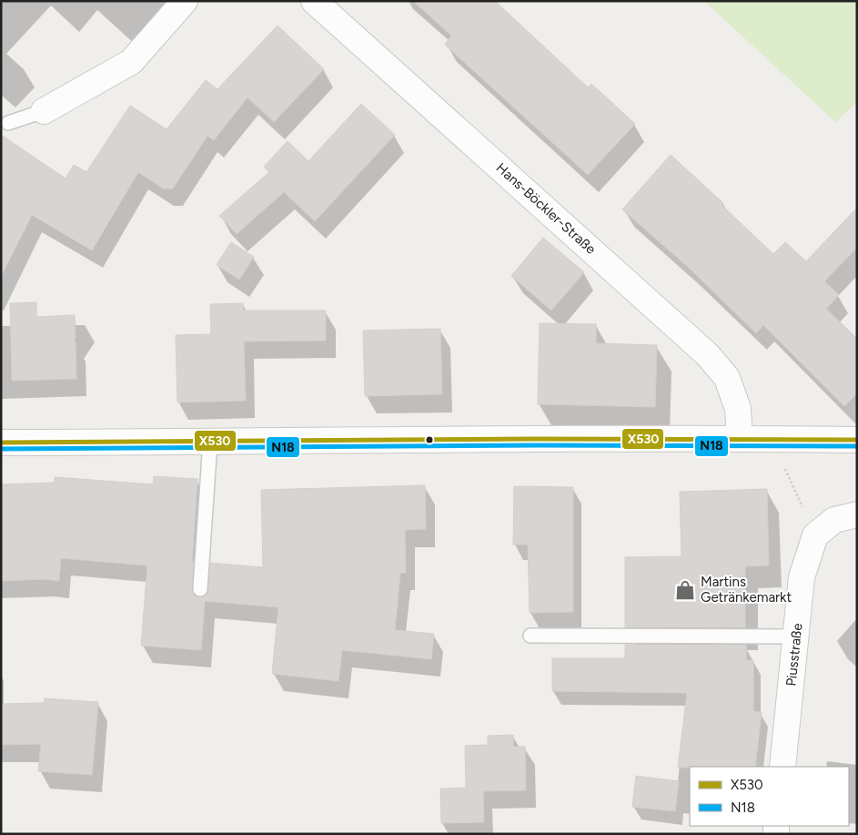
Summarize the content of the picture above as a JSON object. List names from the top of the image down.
{
  "streets": {
    "street": ["Hans-Böckler-Straße", "Piusstraße"]
  },
  "places": {
    "shop": ["Martins Getränkemarkt"]
  },
  "lines": ["transit line X530", "transit line N18"],
  "legend": ["X530", "N18"]
}
